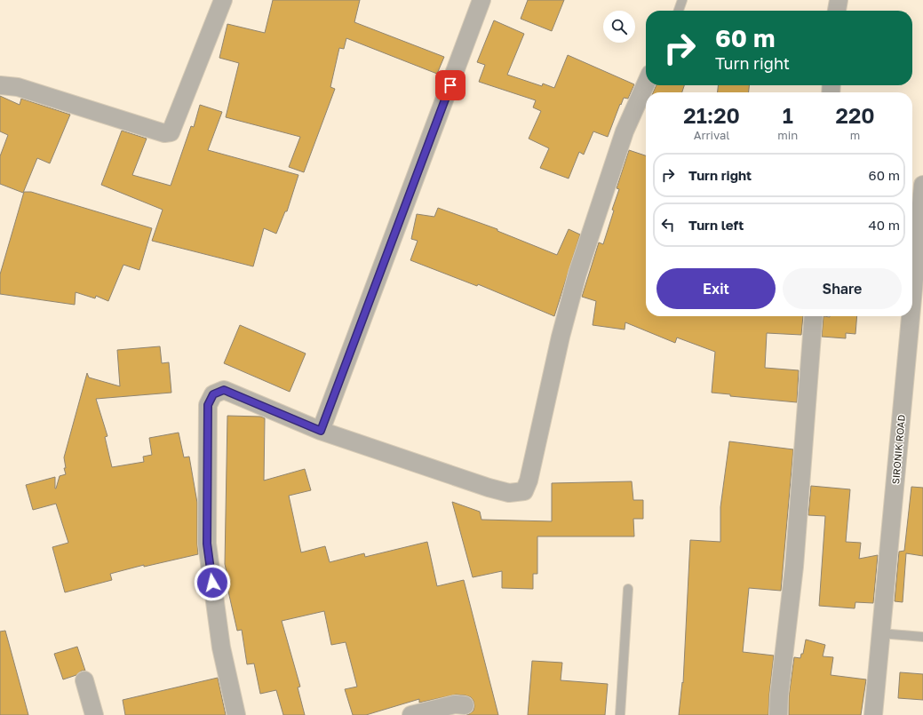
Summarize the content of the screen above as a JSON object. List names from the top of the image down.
{
  "streets": {
    "street": ["SIRONIK ROAD"]
  },
  "page": {
    "turn": ["60 m", "Turn right"],
    "eta": [
      "21:20",
      "Arrival",
      "1",
      "min",
      "220",
      "m"
    ],
    "list": [
      {
        "name": "Turn right",
        "value": "60 m"
      },
      {
        "name": "Turn left",
        "value": "40 m"
      }
    ],
    "buttons": ["Exit", "Share"]
  }
}
